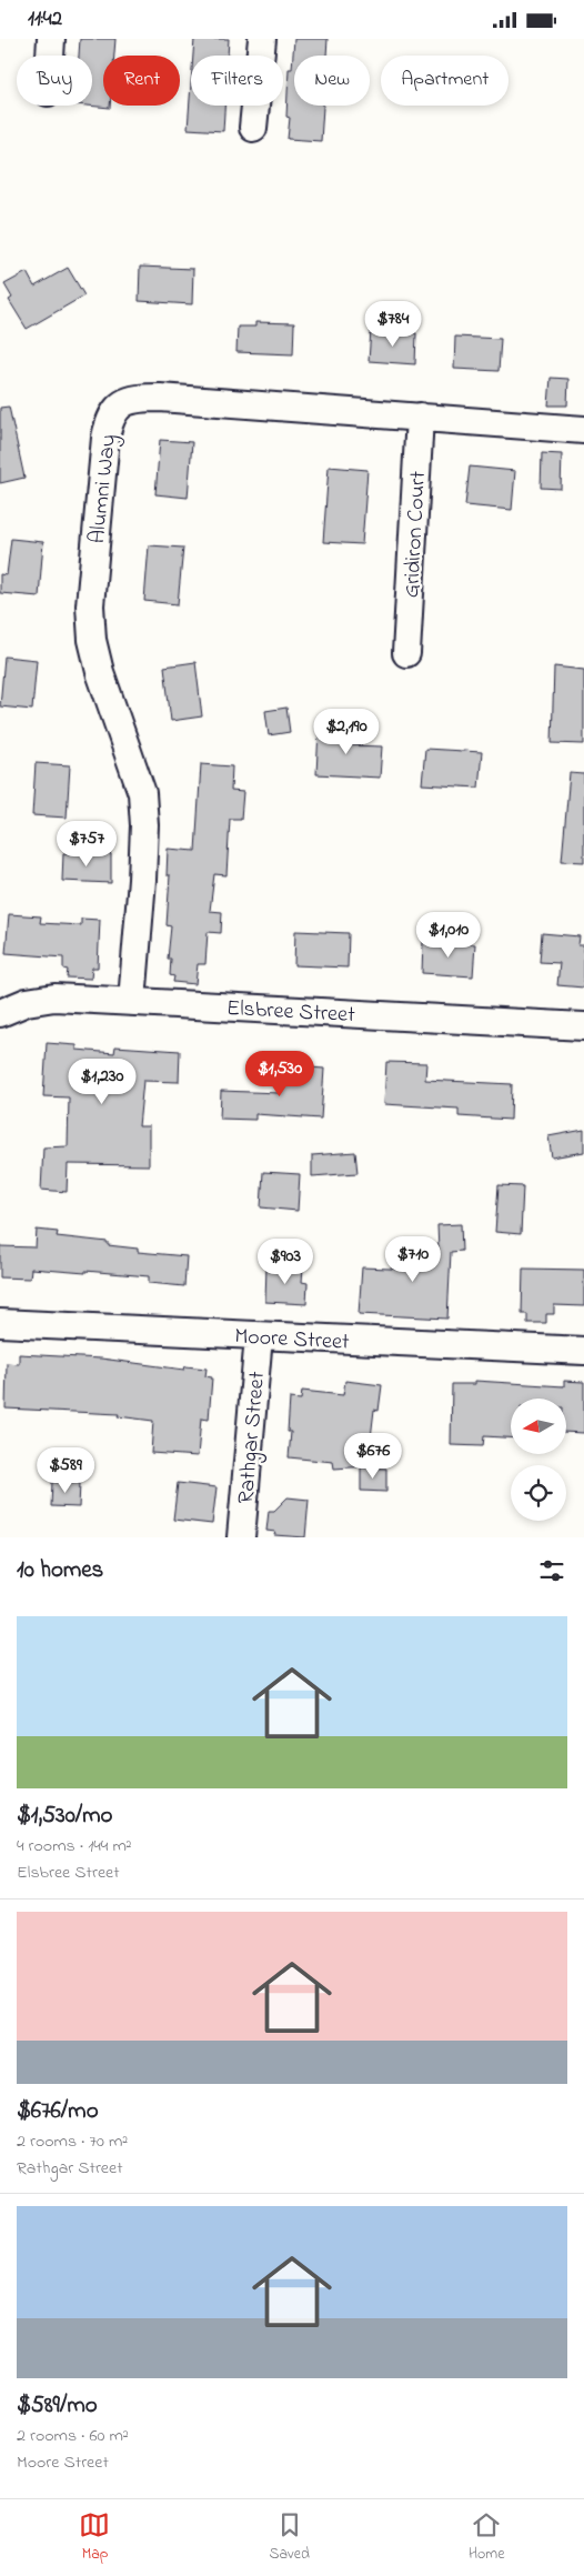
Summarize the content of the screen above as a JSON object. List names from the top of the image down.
{
  "streets": {
    "street": [
      "Alumni Way",
      "Gridiron Court",
      "Elsbree Street",
      "Moore Street",
      "Rathgar Street"
    ]
  },
  "crossings": [
    ["Alumni Way", "Gridiron Court"],
    ["Alumni Way", "Elsbree Street"],
    ["Moore Street", "Rathgar Street"]
  ],
  "north": "left",
  "page": {
    "status": "11:42",
    "chip": [
      "Buy",
      "Rent",
      "Filters",
      "New",
      "Apartment"
    ],
    "price": [
      "$784",
      "$2,190",
      "$757",
      "$1,010",
      "$1,530",
      "$1,230",
      "$710",
      "$903",
      "$676",
      "$589"
    ],
    "heading": "10 homes",
    "list": [
      {
        "name": "$1,530/mo",
        "note": "4 rooms · 144 m² · Elsbree Street"
      },
      {
        "name": "$676/mo",
        "note": "2 rooms · 70 m² · Rathgar Street"
      },
      {
        "name": "$589/mo",
        "note": "2 rooms · 60 m² · Moore Street"
      }
    ],
    "tabs": ["Map", "Saved", "Home"]
  }
}
